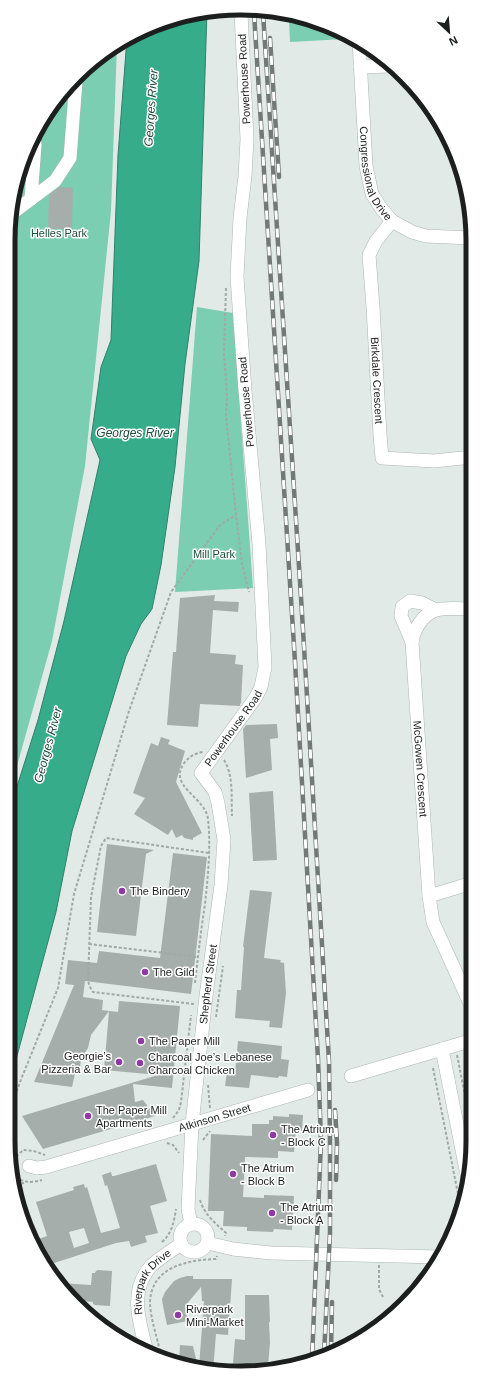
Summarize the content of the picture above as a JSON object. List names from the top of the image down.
{
  "streets": {
    "street": [
      "Powerhouse Road",
      "Congressional Drive",
      "Birkdale Crescent",
      "McGowen Crescent",
      "Shepherd Street",
      "Atkinson Street",
      "Riverpark Drive"
    ]
  },
  "crossings": [
    ["Powerhouse Road", "Shepherd Street"],
    ["Congressional Drive", "Birkdale Crescent"],
    ["Shepherd Street", "Atkinson Street"],
    ["Shepherd Street", "Riverpark Drive"]
  ],
  "water": ["Georges River"],
  "parks": ["Helles Park", "Mill Park"],
  "places": [
    "The Bindery",
    "The Gild",
    "The Paper Mill",
    "Georgie’s Pizzeria & Bar",
    "Charcoal Joe’s Lebanese Charcoal Chicken",
    "The Paper Mill Apartments",
    "The Atrium - Block C",
    "The Atrium - Block B",
    "The Atrium - Block A",
    "Riverpark Mini-Market"
  ],
  "north": "bottom right"
}
